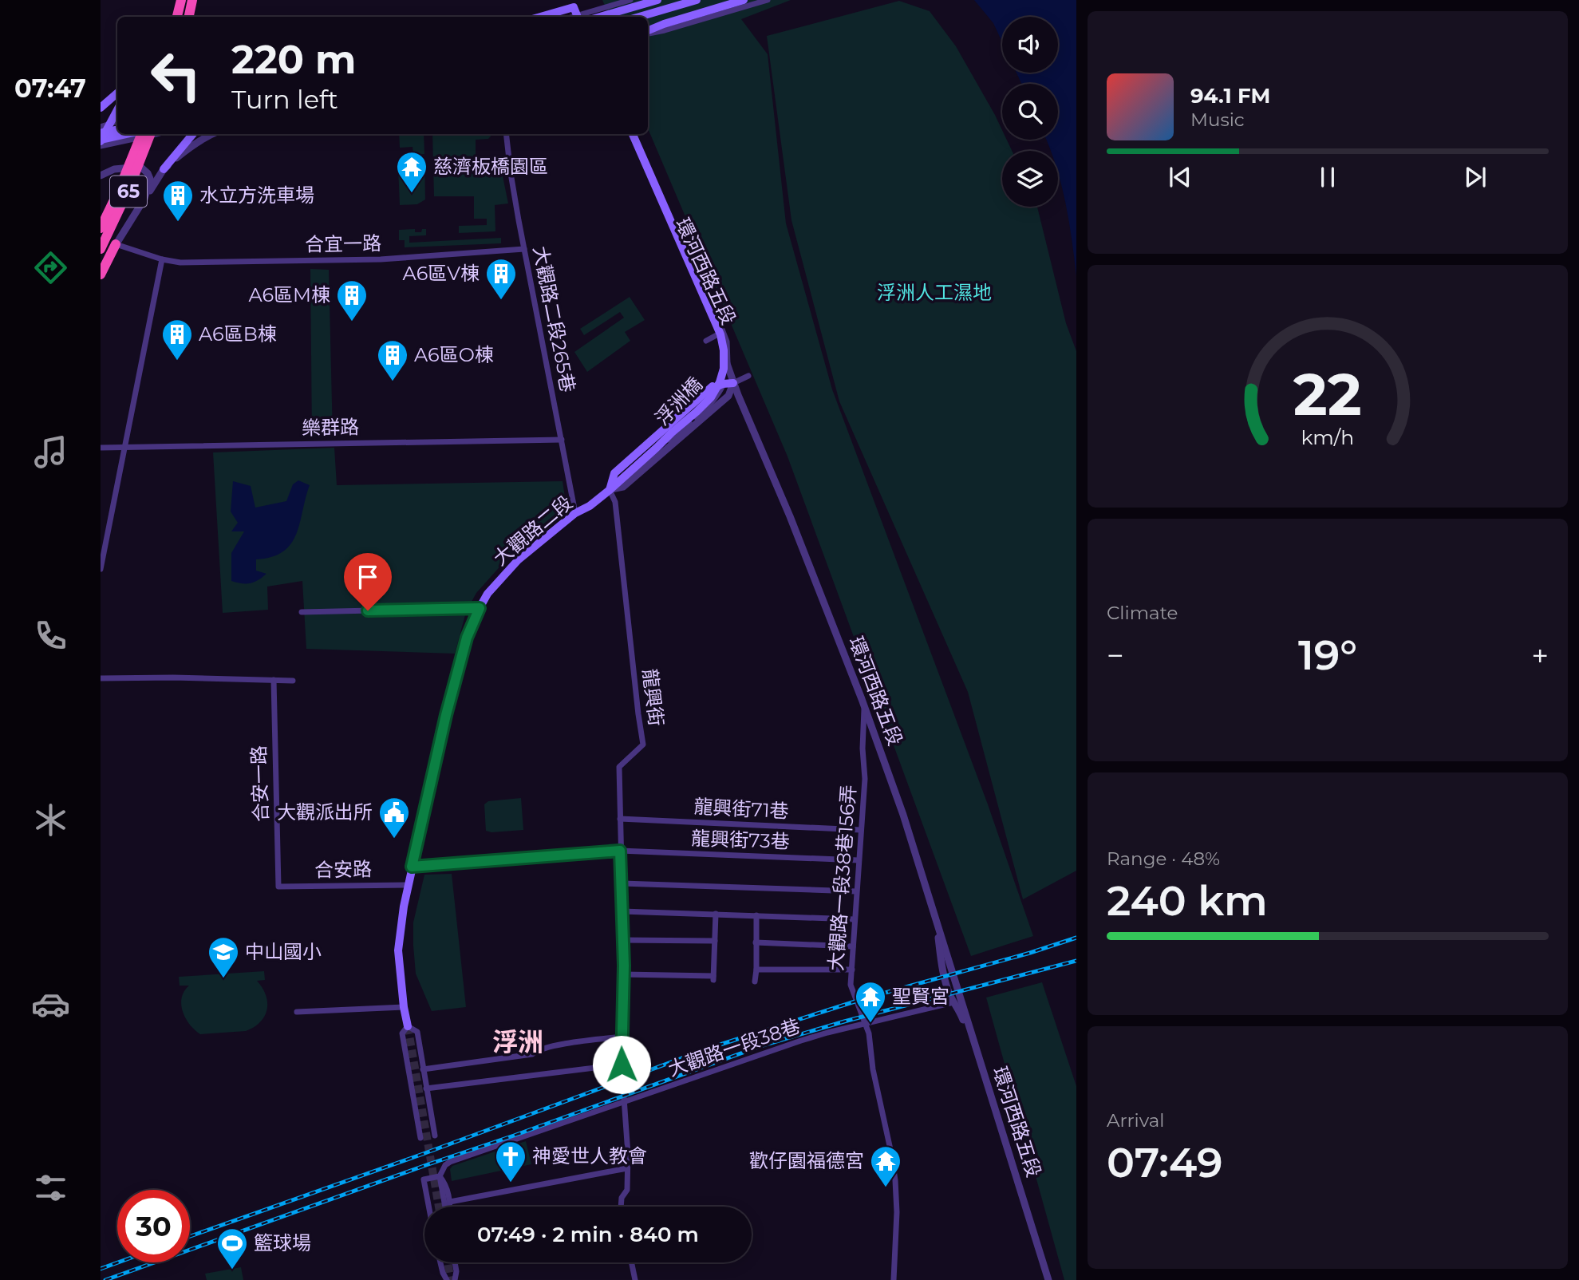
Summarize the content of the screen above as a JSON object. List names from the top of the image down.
{
  "streets": {
    "highway": ["65"],
    "main road": ["環河西路五段", "浮洲橋", "大觀路二段"],
    "street": [
      "合宜一路",
      "大觀路二段265巷",
      "樂群路",
      "龍興街",
      "合安一路",
      "龍興街71巷",
      "龍興街73巷",
      "合安路",
      "大觀路一段38巷156弄",
      "大觀路一段38巷"
    ]
  },
  "crossings": [
    ["合宜一路", "大觀路二段265巷"],
    ["環河西路五段", "大觀路一段38巷156弄"],
    ["大觀路二段265巷", "樂群路"],
    ["大觀路二段265巷", "大觀路二段"],
    ["浮洲橋", "大觀路二段"],
    ["浮洲橋", "龍興街"],
    ["大觀路二段", "龍興街"],
    ["大觀路二段", "龍興街73巷"],
    ["大觀路二段", "合安路"],
    ["龍興街", "龍興街71巷"],
    ["龍興街", "龍興街73巷"],
    ["龍興街", "大觀路一段38巷"],
    ["合安一路", "合安路"],
    ["龍興街71巷", "大觀路一段38巷156弄"],
    ["龍興街73巷", "大觀路一段38巷156弄"],
    ["大觀路一段38巷156弄", "大觀路一段38巷"]
  ],
  "districts": ["浮洲"],
  "parks": ["浮洲人工濕地"],
  "places": {
    "temple": ["慈濟板橋園區", "聖賢宮", "歡仔園福德宮"],
    "building": [
      "水立方洗車場",
      "A6區V棟",
      "A6區M棟",
      "A6區B棟",
      "A6區O棟"
    ],
    "public building": ["大觀派出所"],
    "school or university": ["中山國小"],
    "church": ["神愛世人教會"],
    "sports": ["籃球場"]
  },
  "page": {
    "tabs": "07:47",
    "turn": ["220 m", "Turn left"],
    "song": ["94.1 FM", "Music"],
    "tile": [
      "Climate",
      ["Range · 48%", "240 km"],
      ["Arrival", "07:49"]
    ],
    "heat": ["−", "19°", "+"],
    "limit": "30",
    "trip": "07:49 · 2 min · 840 m",
    "gauge": ["22", "km/h"]
  }
}
